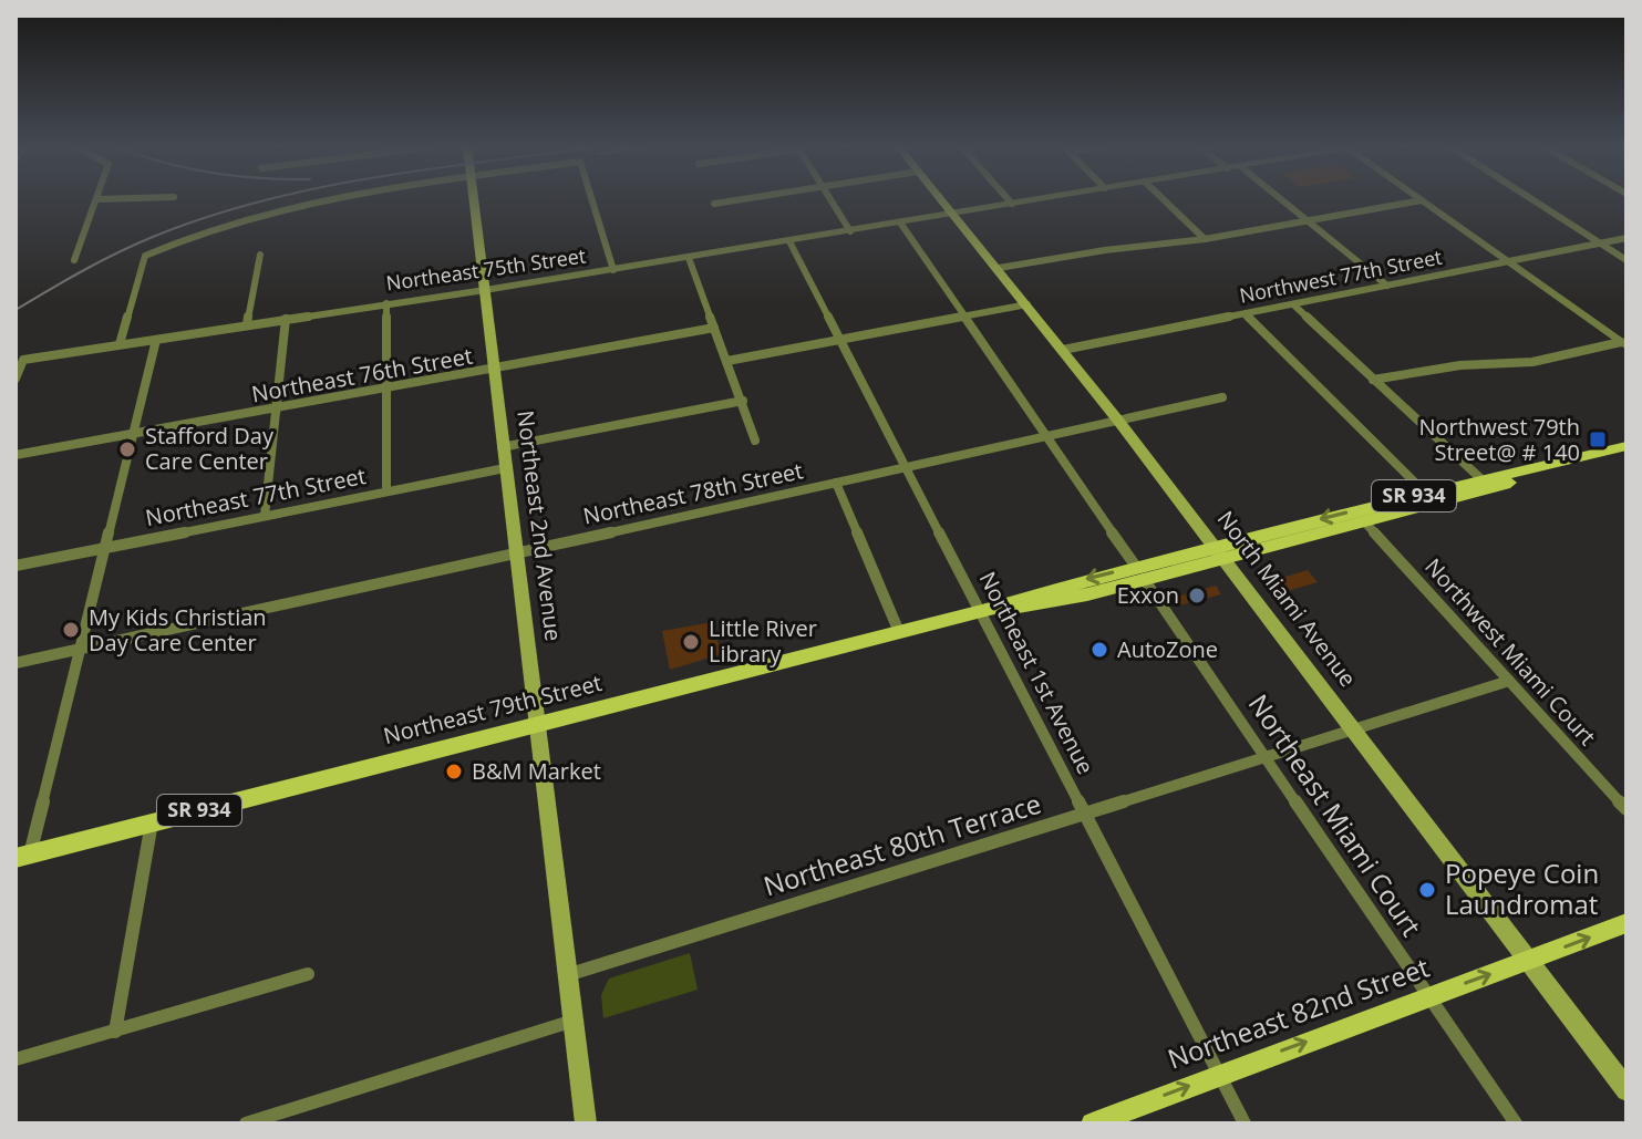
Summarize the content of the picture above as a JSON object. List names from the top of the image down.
{
  "streets": {
    "main road": [
      "SR 934",
      "Northeast 2nd Avenue",
      "North Miami Avenue",
      "Northeast 79th Street",
      "Northeast 82nd Street"
    ],
    "street": [
      "Northeast 75th Street",
      "Northwest 77th Street",
      "Northeast 76th Street",
      "Northeast 78th Street",
      "Northeast 77th Street",
      "Northwest Miami Court",
      "Northeast 1st Avenue",
      "Northeast Miami Court",
      "Northeast 80th Terrace"
    ]
  },
  "crossings": [
    ["Northeast 75th Street", "Northeast 2nd Avenue"],
    ["Northeast 75th Street", "North Miami Avenue"],
    ["Northeast 75th Street", "Northeast 1st Avenue"],
    ["Northeast 75th Street", "Northeast Miami Court"],
    ["Northwest 77th Street", "North Miami Avenue"],
    ["Northeast 76th Street", "Northeast 2nd Avenue"],
    ["Northeast 78th Street", "Northeast 2nd Avenue"],
    ["Northeast 78th Street", "North Miami Avenue"],
    ["Northeast 78th Street", "Northeast 1st Avenue"],
    ["Northeast 78th Street", "Northeast Miami Court"],
    ["SR 934", "North Miami Avenue"],
    ["SR 934", "Northeast 79th Street"],
    ["Northeast 77th Street", "Northeast 2nd Avenue"],
    ["Northeast 2nd Avenue", "Northeast 79th Street"],
    ["Northeast 2nd Avenue", "Northeast 80th Terrace"],
    ["North Miami Avenue", "Northeast 79th Street"],
    ["North Miami Avenue", "Northeast 80th Terrace"],
    ["North Miami Avenue", "Northeast 82nd Street"],
    ["Northwest Miami Court", "Northeast 80th Terrace"],
    ["Northeast 1st Avenue", "Northeast 79th Street"],
    ["Northeast 1st Avenue", "Northeast 80th Terrace"],
    ["Northeast 1st Avenue", "Northeast 82nd Street"],
    ["Northeast 79th Street", "Northeast Miami Court"],
    ["Northeast Miami Court", "Northeast 80th Terrace"],
    ["Northeast Miami Court", "Northeast 82nd Street"]
  ],
  "one_way": ["Northeast 82nd Street"],
  "places": {
    "transit": ["Northwest 79th Street@ # 140"],
    "other": [
      "Stafford Day Care Center",
      "Exxon",
      "My Kids Christian Day Care Center",
      "Little River Library",
      "AutoZone",
      "B&M Market",
      "Popeye Coin Laundromat"
    ]
  }
}
